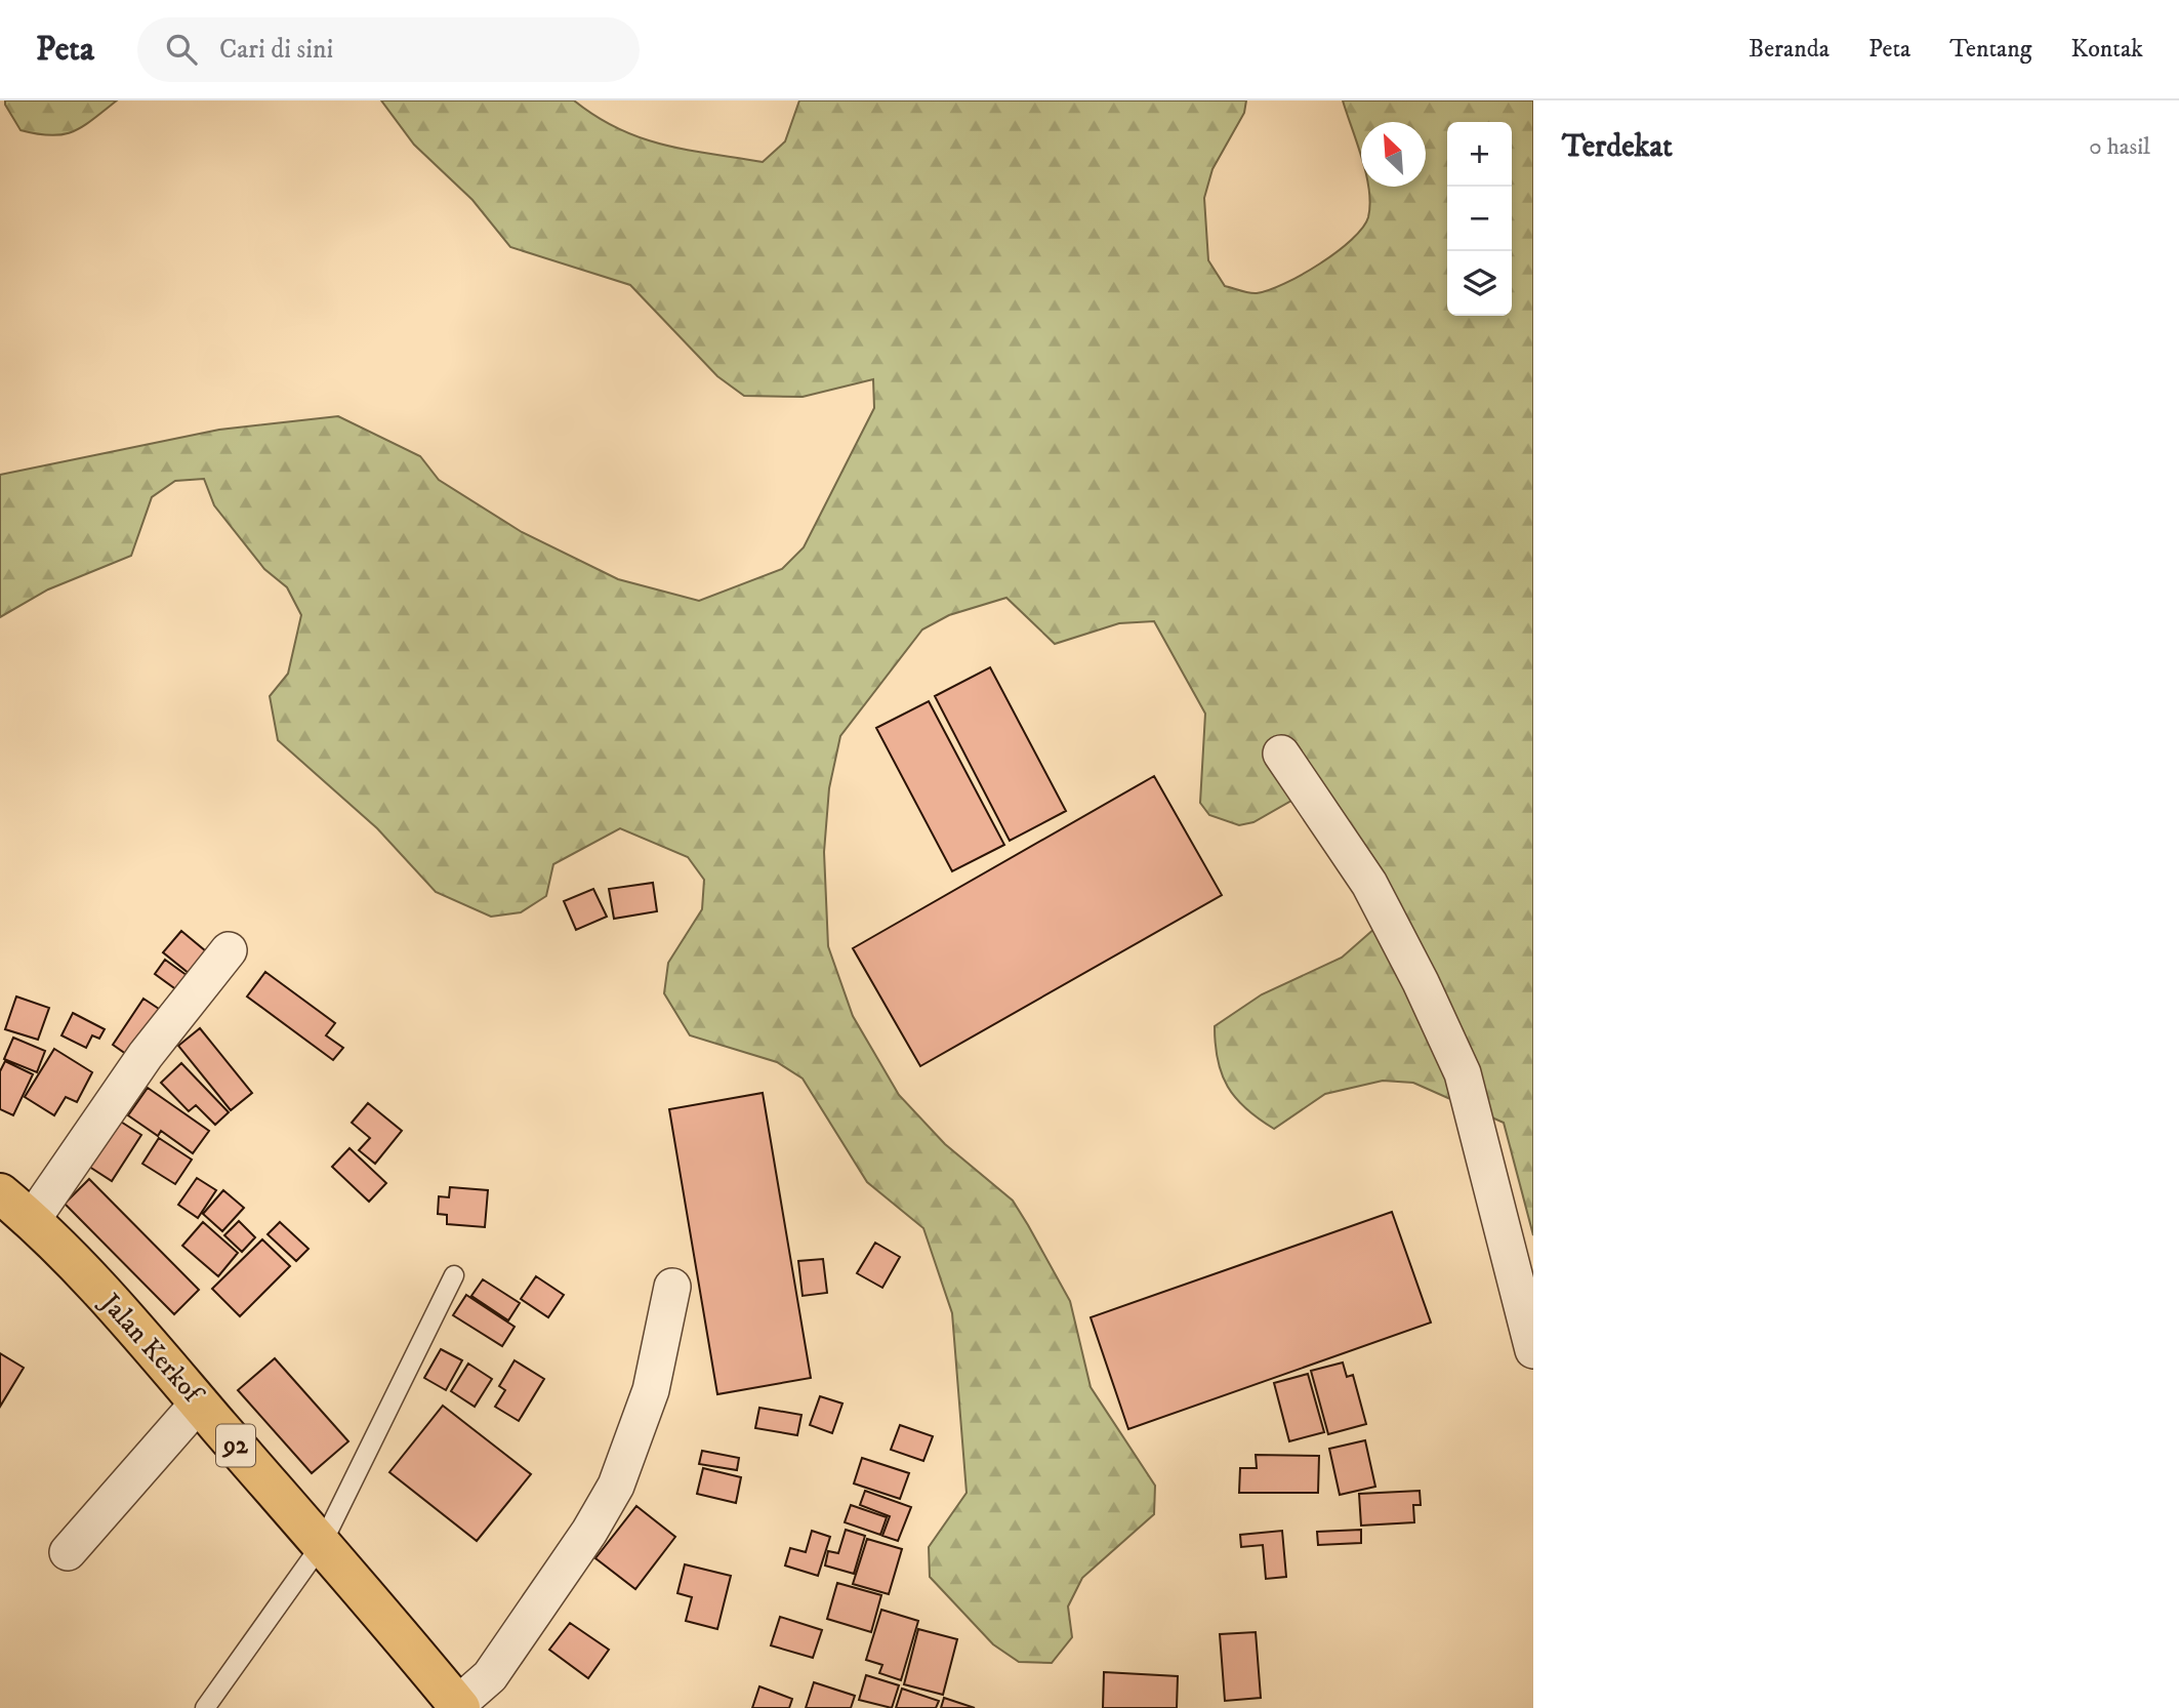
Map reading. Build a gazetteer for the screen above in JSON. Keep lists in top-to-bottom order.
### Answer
{
  "streets": {
    "main road": ["Jalan Kerkof", "92"]
  },
  "north": "top left",
  "page": {
    "header": "Peta",
    "search": "Cari di sini",
    "nav": [
      "Beranda",
      "Peta",
      "Tentang",
      "Kontak"
    ],
    "heading": ["Terdekat", "0 hasil"],
    "map_buttons": ["+", "−"]
  }
}
